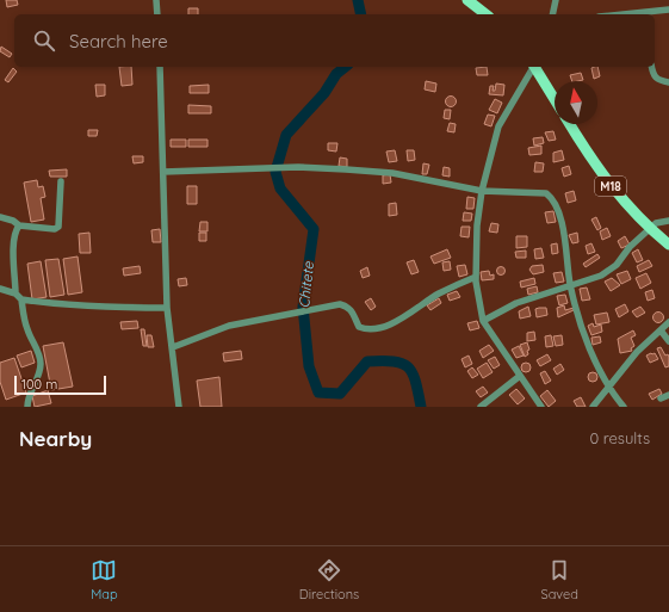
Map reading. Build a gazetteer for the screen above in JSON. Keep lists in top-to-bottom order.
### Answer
{
  "streets": {
    "main road": ["M18"]
  },
  "water": ["Chitete"],
  "scale_bar": "100 m",
  "north": "top",
  "page": {
    "search": "Search here",
    "scale": "100 m",
    "heading": ["Nearby", "0 results"],
    "nav": ["Map", "Directions", "Saved"]
  }
}
